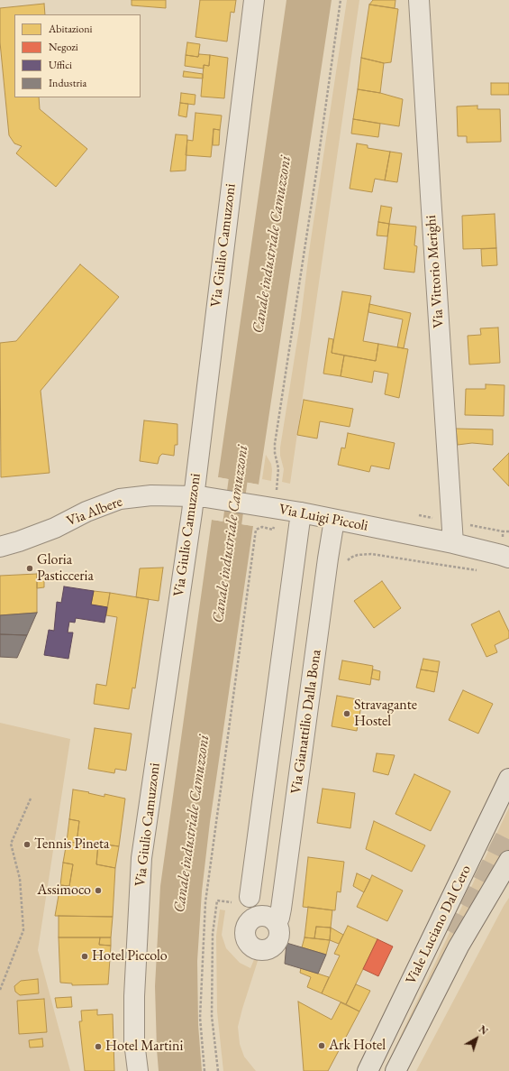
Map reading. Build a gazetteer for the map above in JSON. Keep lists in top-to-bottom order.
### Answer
{
  "streets": {
    "main road": ["Viale Luciano Dal Cero"],
    "street": [
      "Via Giulio Camuzzoni",
      "Via Vittorio Merighi",
      "Via Albere",
      "Via Luigi Piccoli",
      "Via Gianattilio Dalla Bona"
    ]
  },
  "crossings": [
    ["Via Giulio Camuzzoni", "Via Albere"],
    ["Via Giulio Camuzzoni", "Via Luigi Piccoli"],
    ["Via Vittorio Merighi", "Via Luigi Piccoli"],
    ["Via Albere", "Via Luigi Piccoli"],
    ["Via Luigi Piccoli", "Via Gianattilio Dalla Bona"]
  ],
  "water": ["Canale industriale Camuzzoni"],
  "places": [
    "Gloria Pasticceria",
    "Stravagante Hostel",
    "Tennis Pineta",
    "Assimoco",
    "Hotel Piccolo",
    "Ark Hotel",
    "Hotel Martini"
  ],
  "legend": [
    "Abitazioni",
    "Negozi",
    "Uffici",
    "Industria"
  ],
  "north": "top right"
}
